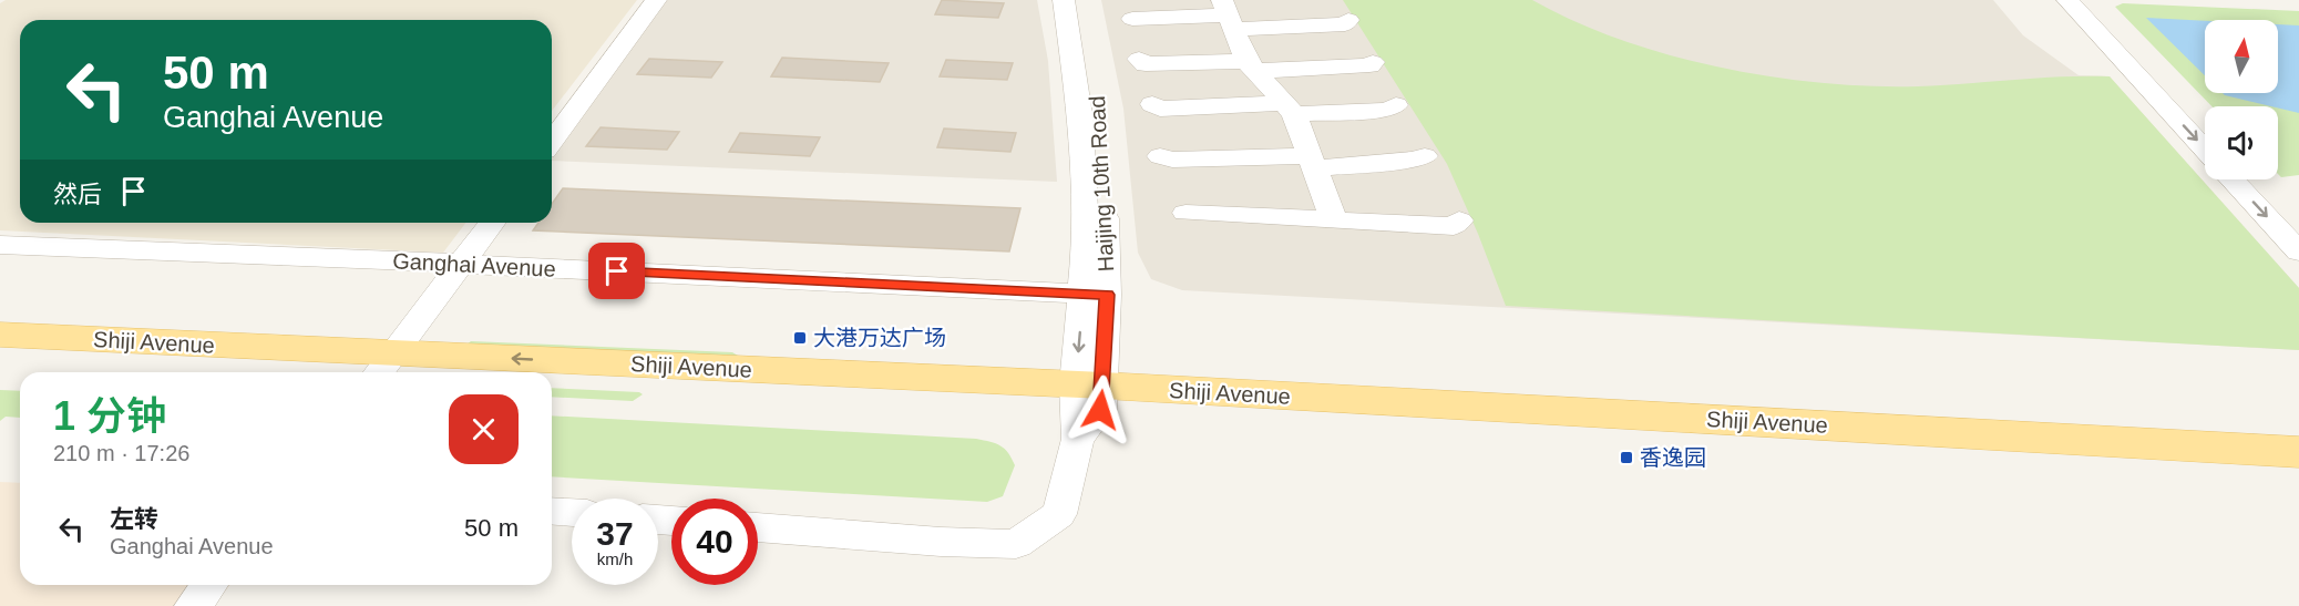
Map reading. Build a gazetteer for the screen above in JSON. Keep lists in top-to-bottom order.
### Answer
{
  "streets": {
    "main road": ["Shiji Avenue"],
    "street": ["Haijing 10th Road", "Ganghai Avenue"]
  },
  "crossings": [
    ["Haijing 10th Road", "Ganghai Avenue"],
    ["Haijing 10th Road", "Shiji Avenue"]
  ],
  "places": {
    "transit": ["大港万达广场", "香逸园"]
  },
  "north": "top",
  "page": {
    "turn": ["50 m", "Ganghai Avenue"],
    "then": "然后",
    "heading": ["1 分钟", "210 m · 17:26"],
    "list": [
      {
        "name": "左转",
        "note": "Ganghai Avenue",
        "value": "50 m"
      }
    ],
    "speed": "37 km/h",
    "limit": "40"
  }
}
